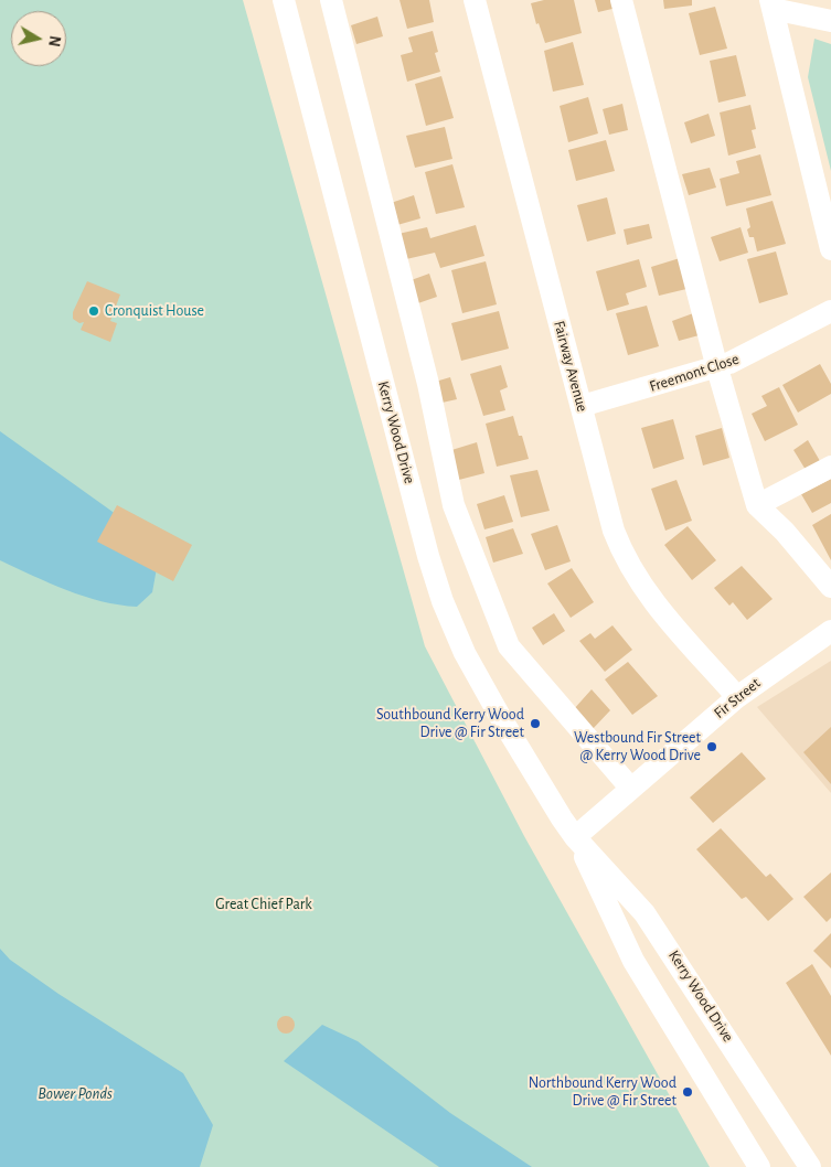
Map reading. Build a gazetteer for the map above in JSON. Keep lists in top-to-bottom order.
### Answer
{
  "streets": {
    "street": [
      "Fairway Avenue",
      "Freemont Close",
      "Kerry Wood Drive",
      "Fir Street"
    ]
  },
  "crossings": [
    ["Fairway Avenue", "Freemont Close"],
    ["Fairway Avenue", "Fir Street"],
    ["Kerry Wood Drive", "Fir Street"]
  ],
  "water": ["Bower Ponds"],
  "parks": ["Great Chief Park"],
  "places": [
    "Cronquist House",
    "Southbound Kerry Wood Drive @ Fir Street",
    "Westbound Fir Street @ Kerry Wood Drive",
    "Northbound Kerry Wood Drive @ Fir Street"
  ],
  "north": "right"
}
